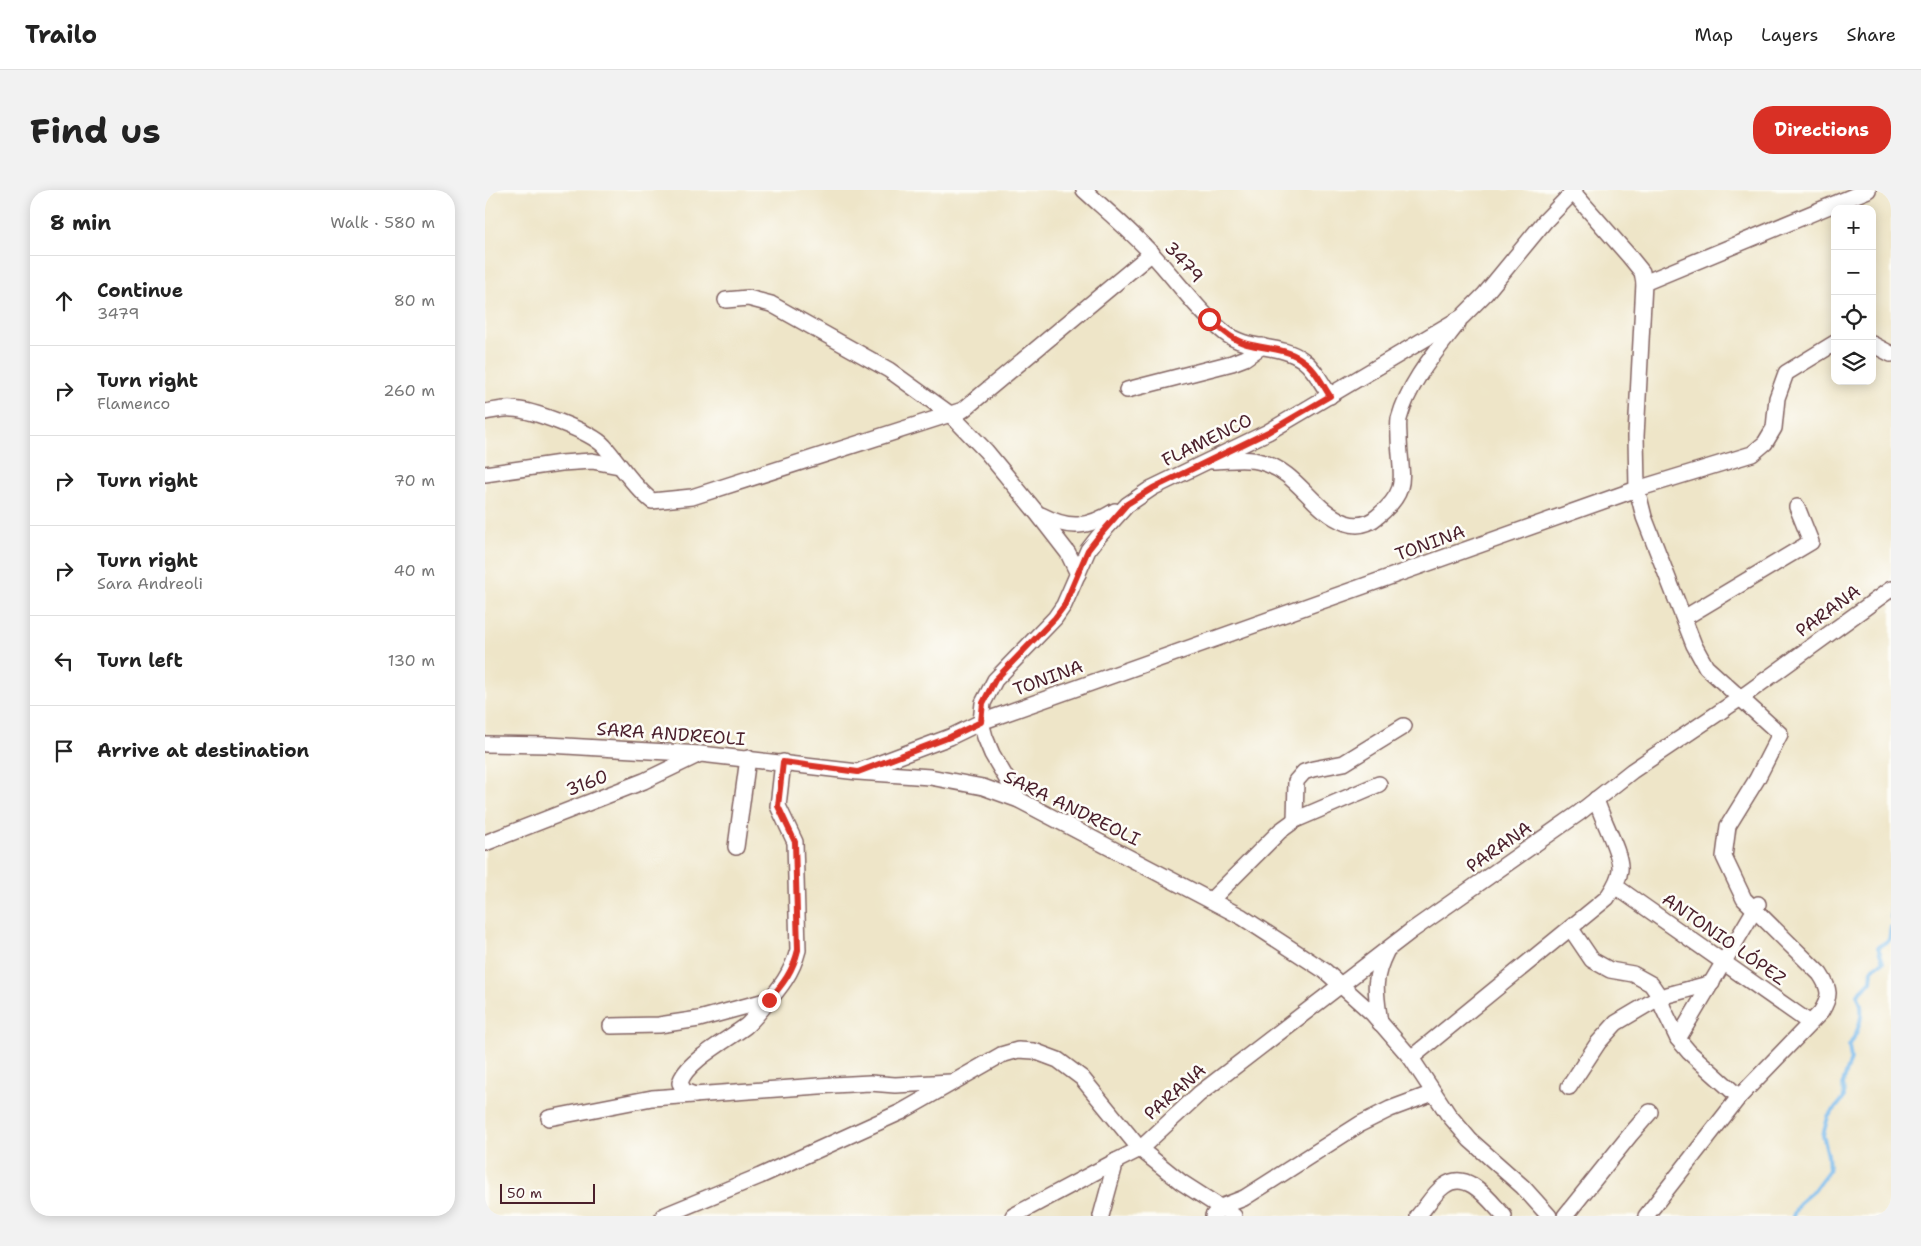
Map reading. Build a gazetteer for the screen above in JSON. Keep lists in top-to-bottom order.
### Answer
{
  "streets": {
    "street": [
      "3479",
      "FLAMENCO",
      "TONINA",
      "PARANA",
      "SARA ANDREOLI",
      "3160",
      "ANTONIO LÓPEZ"
    ]
  },
  "crossings": [
    ["3479", "FLAMENCO"],
    ["FLAMENCO", "TONINA"],
    ["TONINA", "SARA ANDREOLI"],
    ["PARANA", "SARA ANDREOLI"],
    ["SARA ANDREOLI", "3160"]
  ],
  "scale_bar": "50 m",
  "page": {
    "header": "Trailo",
    "nav": ["Map", "Layers", "Share"],
    "buttons": "Directions",
    "title": "Find us",
    "heading": ["8 min", "Walk · 580 m"],
    "map_buttons": ["+", "−"],
    "list": [
      ["Continue", "3479", "80 m"],
      ["Turn right", "Flamenco", "260 m"],
      ["Turn right", "70 m"],
      ["Turn right", "Sara Andreoli", "40 m"],
      ["Turn left", "130 m"],
      "Arrive at destination"
    ],
    "scale": "50 m"
  }
}
